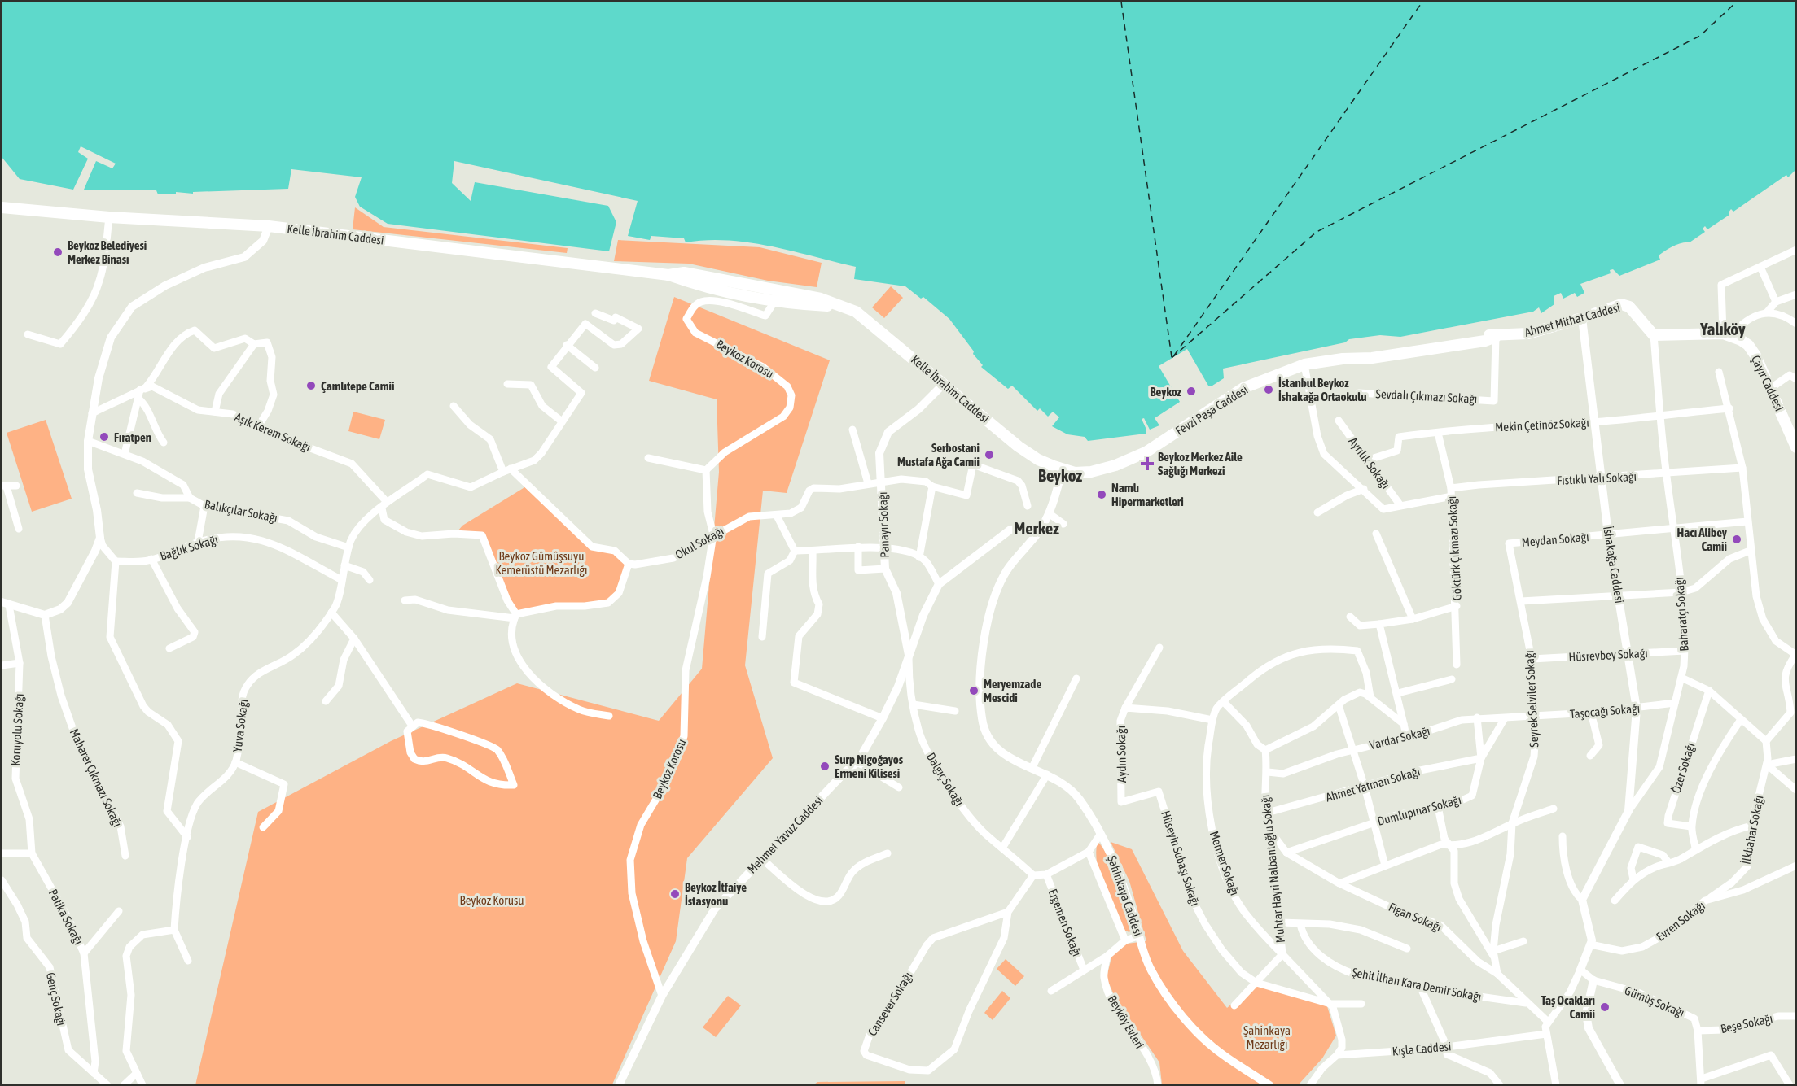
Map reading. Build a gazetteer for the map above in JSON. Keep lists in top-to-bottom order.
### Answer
{
  "streets": {
    "main road": [
      "Kelle İbrahim Caddesi",
      "Ahmet Mithat Caddesi",
      "Çayır Caddesi",
      "Fevzi Paşa Caddesi"
    ],
    "street": [
      "Beykoz Korosu",
      "Sevdalı Çıkmazı Sokağı",
      "Mekin Çetinöz Sokağı",
      "Aşık Kerem Sokağı",
      "Ayrılık Sokağı",
      "Fıstıklı Yalı Sokağı",
      "Balıkçılar Sokağı",
      "Panayır Sokağı",
      "Meydan Sokağı",
      "Okul Sokağı",
      "Bağlık Sokağı",
      "Göktürk Çıkmazı Sokağı",
      "İshakağa Caddesi",
      "Baharatçı Sokağı",
      "Hüsrevbey Sokağı",
      "Seyrek Selviler Sokağı",
      "Taşocağı Sokağı",
      "Yuva Sokağı",
      "Koruyolu Sokağı",
      "Vardar Sokağı",
      "Aydın Sokağı",
      "Özer Sokağı",
      "Maharet Çıkmazı Sokağı",
      "Dalgıç Sokağı",
      "Ahmet Yatman Sokağı",
      "Dumlupınar Sokağı",
      "İlkbahar Sokağı",
      "Mehmet Yavuz Caddesi",
      "Hüseyin Subaşı Sokağı",
      "Mermer Sokağı",
      "Muhtar Hayri Nalbantoğlu Sokağı",
      "Şahinkaya Caddesi",
      "Patika Sokağı",
      "Figan Sokağı",
      "Evren Sokağı",
      "Ergemen Sokağı",
      "Şehit İlhan Kara Demir Sokağı",
      "Genç Sokağı",
      "Gümüş Sokağı",
      "Cansever Sokağı",
      "Beyköy Evleri",
      "Beşe Sokağı",
      "Kışla Caddesi"
    ]
  },
  "crossings": [
    ["Kelle İbrahim Caddesi", "Beykoz Korosu"],
    ["Kelle İbrahim Caddesi", "Fevzi Paşa Caddesi"],
    ["Kelle İbrahim Caddesi", "Panayır Sokağı"],
    ["Kelle İbrahim Caddesi", "Şahinkaya Caddesi"],
    ["Ahmet Mithat Caddesi", "Sevdalı Çıkmazı Sokağı"],
    ["Ahmet Mithat Caddesi", "Fevzi Paşa Caddesi"],
    ["Ahmet Mithat Caddesi", "İshakağa Caddesi"],
    ["Ahmet Mithat Caddesi", "Baharatçı Sokağı"],
    ["Beykoz Korosu", "Okul Sokağı"],
    ["Beykoz Korosu", "Mehmet Yavuz Caddesi"],
    ["Sevdalı Çıkmazı Sokağı", "Fevzi Paşa Caddesi"],
    ["Fevzi Paşa Caddesi", "Şahinkaya Caddesi"],
    ["Mekin Çetinöz Sokağı", "Ayrılık Sokağı"],
    ["Mekin Çetinöz Sokağı", "Göktürk Çıkmazı Sokağı"],
    ["Mekin Çetinöz Sokağı", "İshakağa Caddesi"],
    ["Mekin Çetinöz Sokağı", "Baharatçı Sokağı"],
    ["Aşık Kerem Sokağı", "Yuva Sokağı"],
    ["Ayrılık Sokağı", "Fıstıklı Yalı Sokağı"],
    ["Fıstıklı Yalı Sokağı", "Göktürk Çıkmazı Sokağı"],
    ["Fıstıklı Yalı Sokağı", "İshakağa Caddesi"],
    ["Fıstıklı Yalı Sokağı", "Baharatçı Sokağı"],
    ["Balıkçılar Sokağı", "Yuva Sokağı"],
    ["Panayır Sokağı", "Dalgıç Sokağı"],
    ["Panayır Sokağı", "Mehmet Yavuz Caddesi"],
    ["Meydan Sokağı", "İshakağa Caddesi"],
    ["Meydan Sokağı", "Baharatçı Sokağı"],
    ["Meydan Sokağı", "Seyrek Selviler Sokağı"],
    ["Bağlık Sokağı", "Yuva Sokağı"],
    ["İshakağa Caddesi", "Baharatçı Sokağı"],
    ["İshakağa Caddesi", "Hüsrevbey Sokağı"],
    ["İshakağa Caddesi", "Taşocağı Sokağı"],
    ["Baharatçı Sokağı", "Hüsrevbey Sokağı"],
    ["Baharatçı Sokağı", "Taşocağı Sokağı"],
    ["Hüsrevbey Sokağı", "Seyrek Selviler Sokağı"],
    ["Seyrek Selviler Sokağı", "Taşocağı Sokağı"],
    ["Seyrek Selviler Sokağı", "Vardar Sokağı"],
    ["Seyrek Selviler Sokağı", "Figan Sokağı"],
    ["Taşocağı Sokağı", "Vardar Sokağı"],
    ["Koruyolu Sokağı", "Patika Sokağı"],
    ["Vardar Sokağı", "Dumlupınar Sokağı"],
    ["Vardar Sokağı", "Muhtar Hayri Nalbantoğlu Sokağı"],
    ["Aydın Sokağı", "Hüseyin Subaşı Sokağı"],
    ["Aydın Sokağı", "Mermer Sokağı"],
    ["Dalgıç Sokağı", "Mehmet Yavuz Caddesi"],
    ["Dalgıç Sokağı", "Cansever Sokağı"],
    ["Ahmet Yatman Sokağı", "Dumlupınar Sokağı"],
    ["Ahmet Yatman Sokağı", "Muhtar Hayri Nalbantoğlu Sokağı"],
    ["Dumlupınar Sokağı", "Figan Sokağı"],
    ["İlkbahar Sokağı", "Evren Sokağı"],
    ["Mehmet Yavuz Caddesi", "Şahinkaya Caddesi"],
    ["Hüseyin Subaşı Sokağı", "Muhtar Hayri Nalbantoğlu Sokağı"],
    ["Mermer Sokağı", "Muhtar Hayri Nalbantoğlu Sokağı"],
    ["Muhtar Hayri Nalbantoğlu Sokağı", "Figan Sokağı"],
    ["Muhtar Hayri Nalbantoğlu Sokağı", "Kışla Caddesi"],
    ["Patika Sokağı", "Genç Sokağı"],
    ["Figan Sokağı", "Şehit İlhan Kara Demir Sokağı"],
    ["Gümüş Sokağı", "Beşe Sokağı"]
  ],
  "districts": ["Yalıköy", "Beykoz", "Merkez"],
  "parks": ["Beykoz Gümüşsuyu Kemerüstü Mezarlığı", "Beykoz Korusu", "Şahinkaya Mezarlığı"],
  "places": {
    "other": [
      "Beykoz Belediyesi Merkez Binası",
      "Çamlıtepe Camii",
      "İstanbul Beykoz İshakağa Ortaokulu",
      "Beykoz",
      "Fıratpen",
      "Serbostani Mustafa Ağa Camii",
      "Namlı Hipermarketleri",
      "Hacı Alibey Camii",
      "Meryemzade Mescidi",
      "Surp Nigoğayos Ermeni Kilisesi",
      "Beykoz İtfaiye İstasyonu",
      "Taş Ocakları Camii"
    ],
    "health": ["Beykoz Merkez Aile Sağlığı Merkezi"]
  }
}
